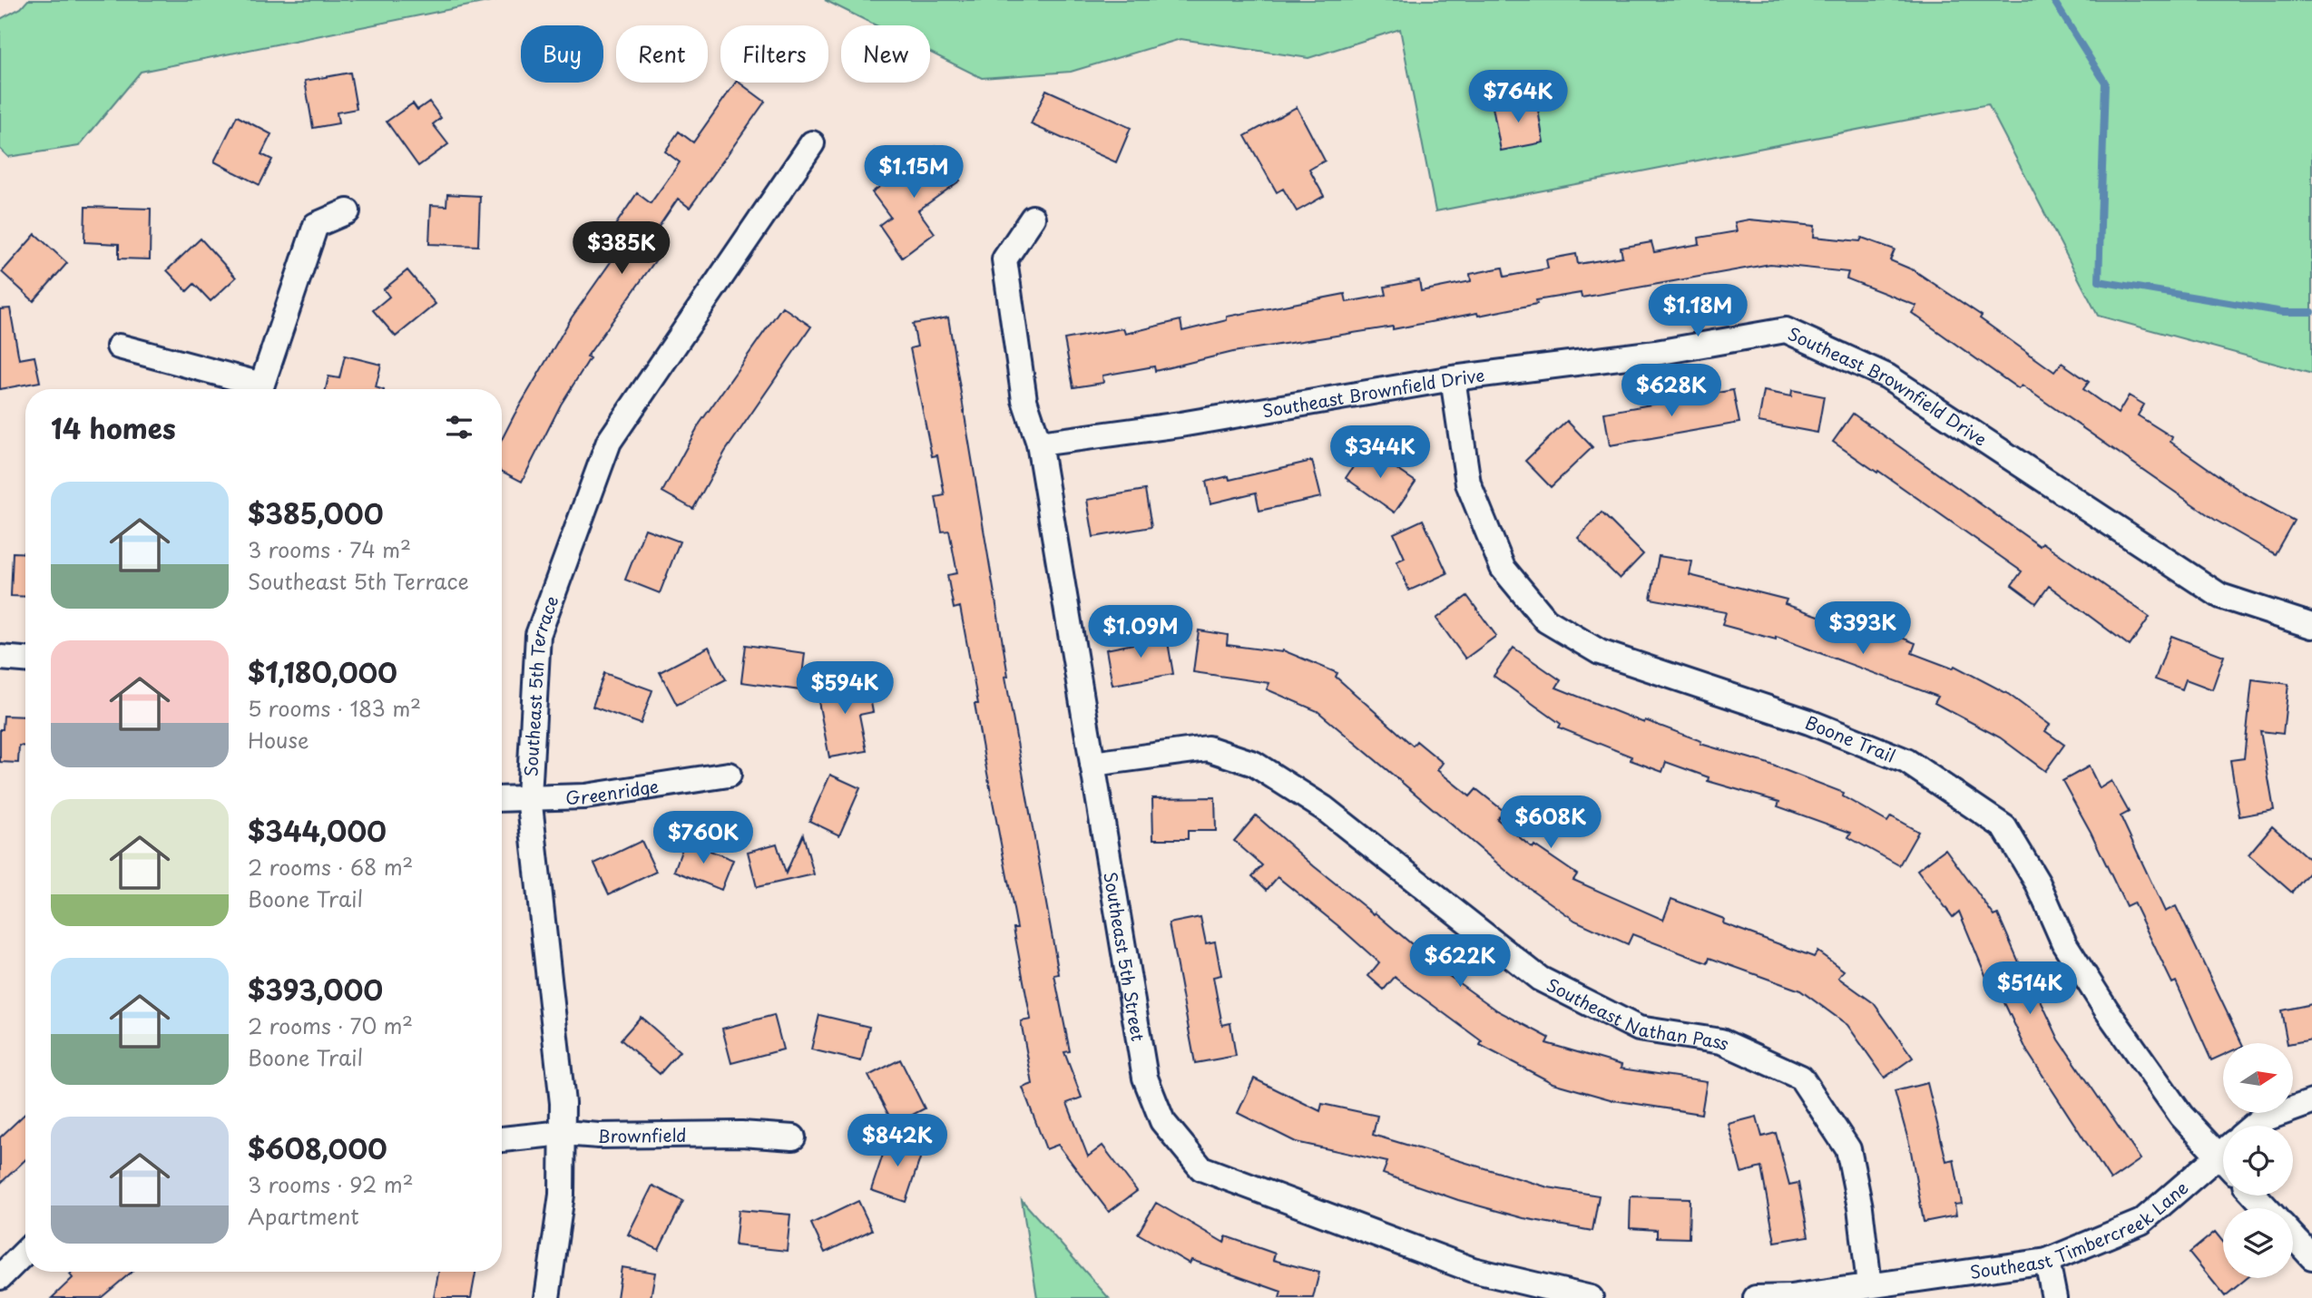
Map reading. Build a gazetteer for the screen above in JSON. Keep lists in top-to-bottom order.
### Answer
{
  "streets": {
    "street": [
      "Southeast Brownfield Drive",
      "Southeast 5th Terrace",
      "Boone Trail",
      "Greenridge",
      "Southeast 5th Street",
      "Southeast Nathan Pass",
      "Brownfield",
      "Southeast Timbercreek Lane"
    ]
  },
  "crossings": [
    ["Southeast Brownfield Drive", "Boone Trail"],
    ["Southeast Brownfield Drive", "Southeast 5th Street"],
    ["Southeast 5th Terrace", "Greenridge"],
    ["Southeast 5th Terrace", "Brownfield"],
    ["Southeast 5th Street", "Southeast Nathan Pass"],
    ["Southeast Nathan Pass", "Southeast Timbercreek Lane"]
  ],
  "north": "right",
  "page": {
    "chip": [
      "Buy",
      "Rent",
      "Filters",
      "New"
    ],
    "price": [
      "$764K",
      "$1.15M",
      "$385K",
      "$1.18M",
      "$628K",
      "$344K",
      "$393K",
      "$1.09M",
      "$594K",
      "$608K",
      "$760K",
      "$622K",
      "$514K",
      "$842K"
    ],
    "heading": "14 homes",
    "list": [
      {
        "name": "$385,000",
        "note": "3 rooms · 74 m² · Southeast 5th Terrace"
      },
      {
        "name": "$1,180,000",
        "note": "5 rooms · 183 m² · House"
      },
      {
        "name": "$344,000",
        "note": "2 rooms · 68 m² · Boone Trail"
      },
      {
        "name": "$393,000",
        "note": "2 rooms · 70 m² · Boone Trail"
      },
      {
        "name": "$608,000",
        "note": "3 rooms · 92 m² · Apartment"
      }
    ]
  }
}
